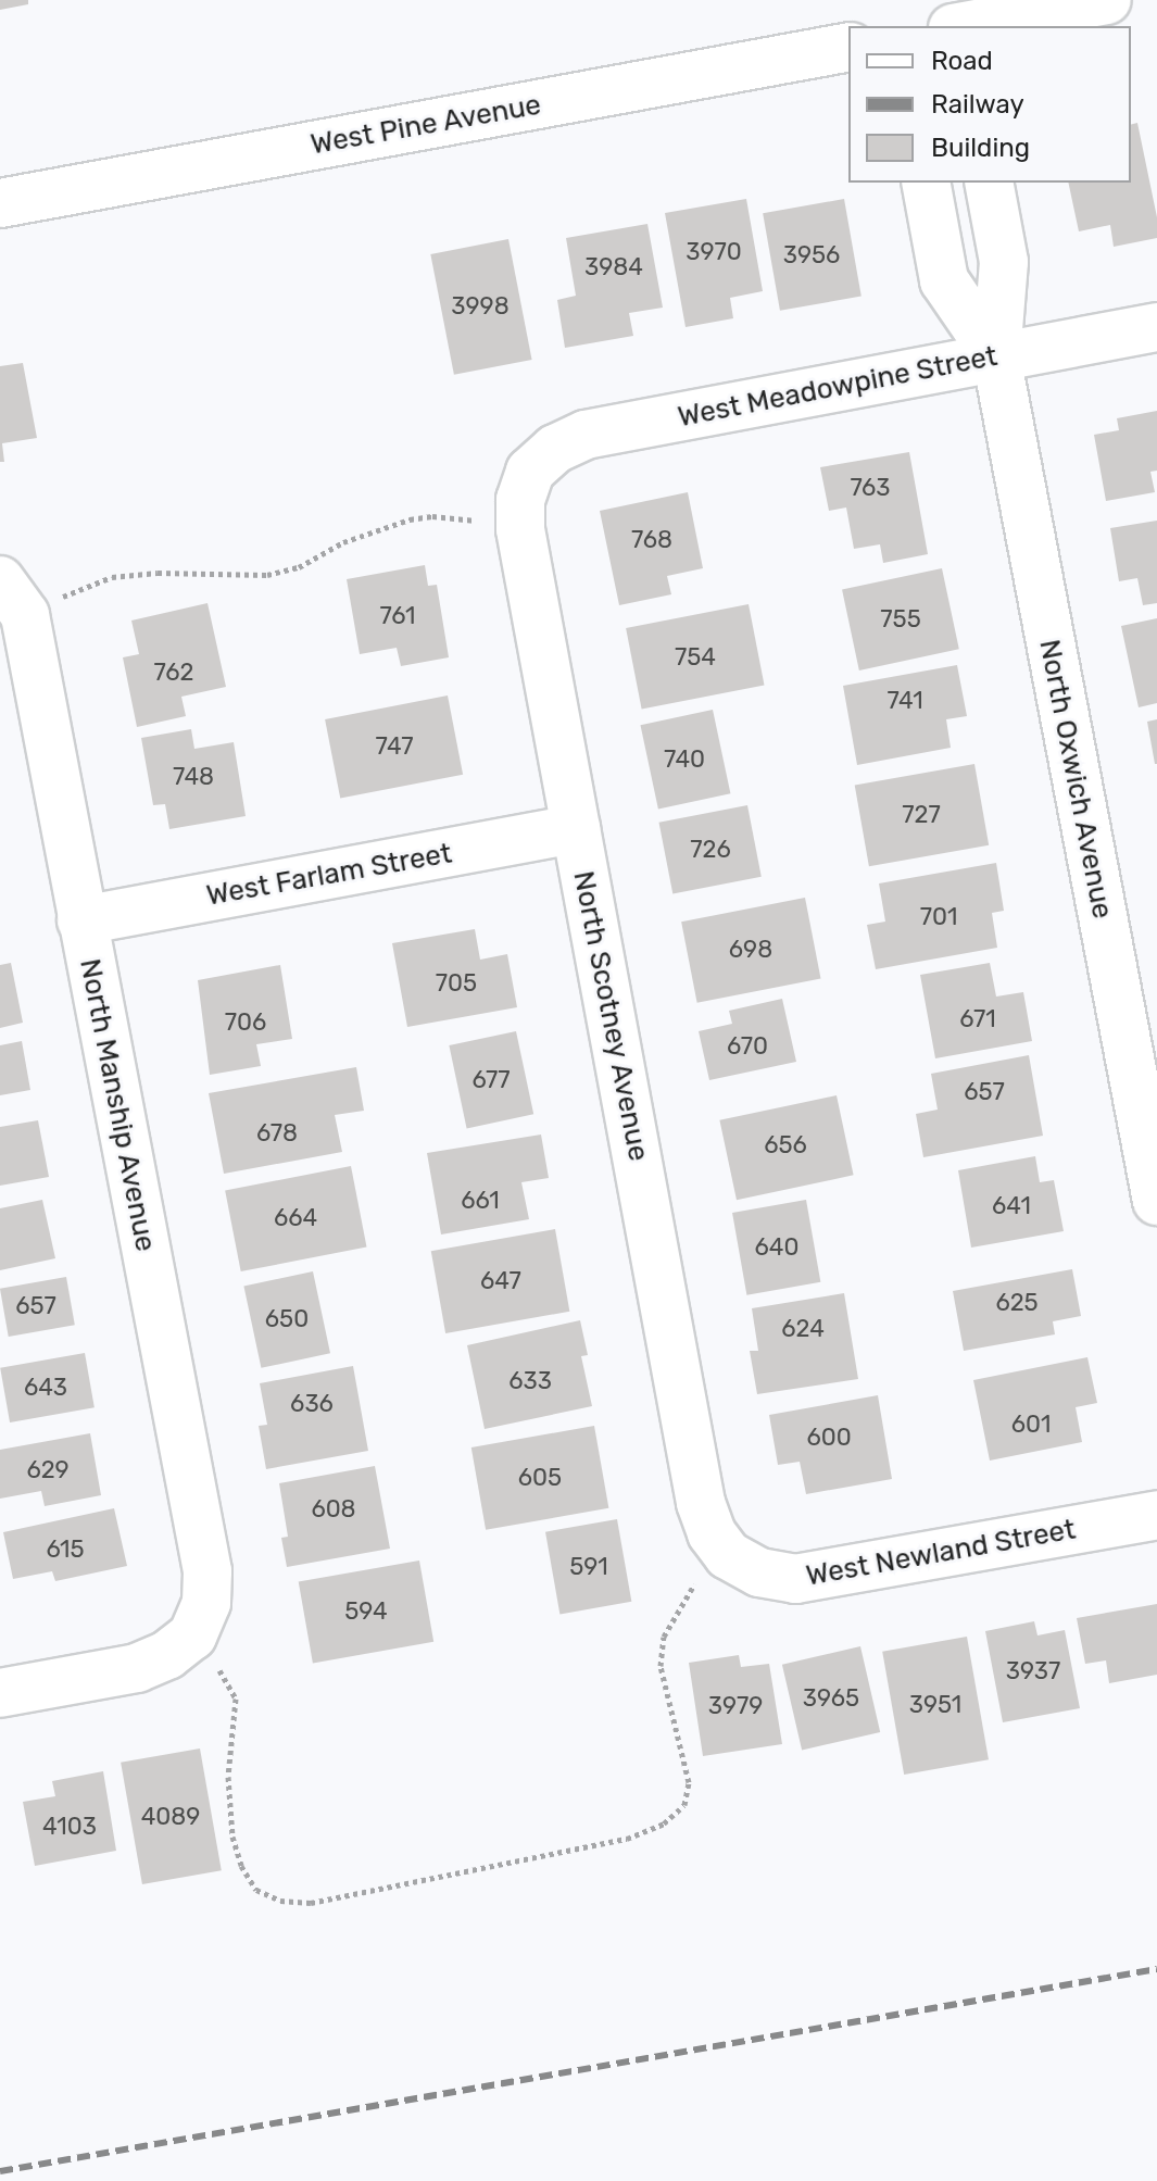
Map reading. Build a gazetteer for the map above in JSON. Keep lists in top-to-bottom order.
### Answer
{
  "streets": {
    "street": [
      "West Pine Avenue",
      "West Meadowpine Street",
      "North Oxwich Avenue",
      "West Farlam Street",
      "North Scotney Avenue",
      "North Manship Avenue",
      "West Newland Street"
    ]
  },
  "crossings": [
    ["West Meadowpine Street", "North Oxwich Avenue"],
    ["West Meadowpine Street", "North Scotney Avenue"],
    ["West Farlam Street", "North Scotney Avenue"],
    ["West Farlam Street", "North Manship Avenue"],
    ["North Scotney Avenue", "West Newland Street"]
  ],
  "house_numbers": [
    "3970",
    "3956",
    "3984",
    "3998",
    "763",
    "768",
    "761",
    "755",
    "754",
    "762",
    "741",
    "747",
    "740",
    "748",
    "727",
    "726",
    "701",
    "698",
    "705",
    "671",
    "706",
    "670",
    "677",
    "657",
    "678",
    "656",
    "661",
    "641",
    "664",
    "640",
    "647",
    "625",
    "657",
    "650",
    "624",
    "633",
    "643",
    "636",
    "601",
    "600",
    "629",
    "605",
    "608",
    "615",
    "591",
    "594",
    "3937",
    "3965",
    "3951",
    "3979",
    "4089",
    "4103"
  ],
  "legend": ["Road", "Railway", "Building"]
}
